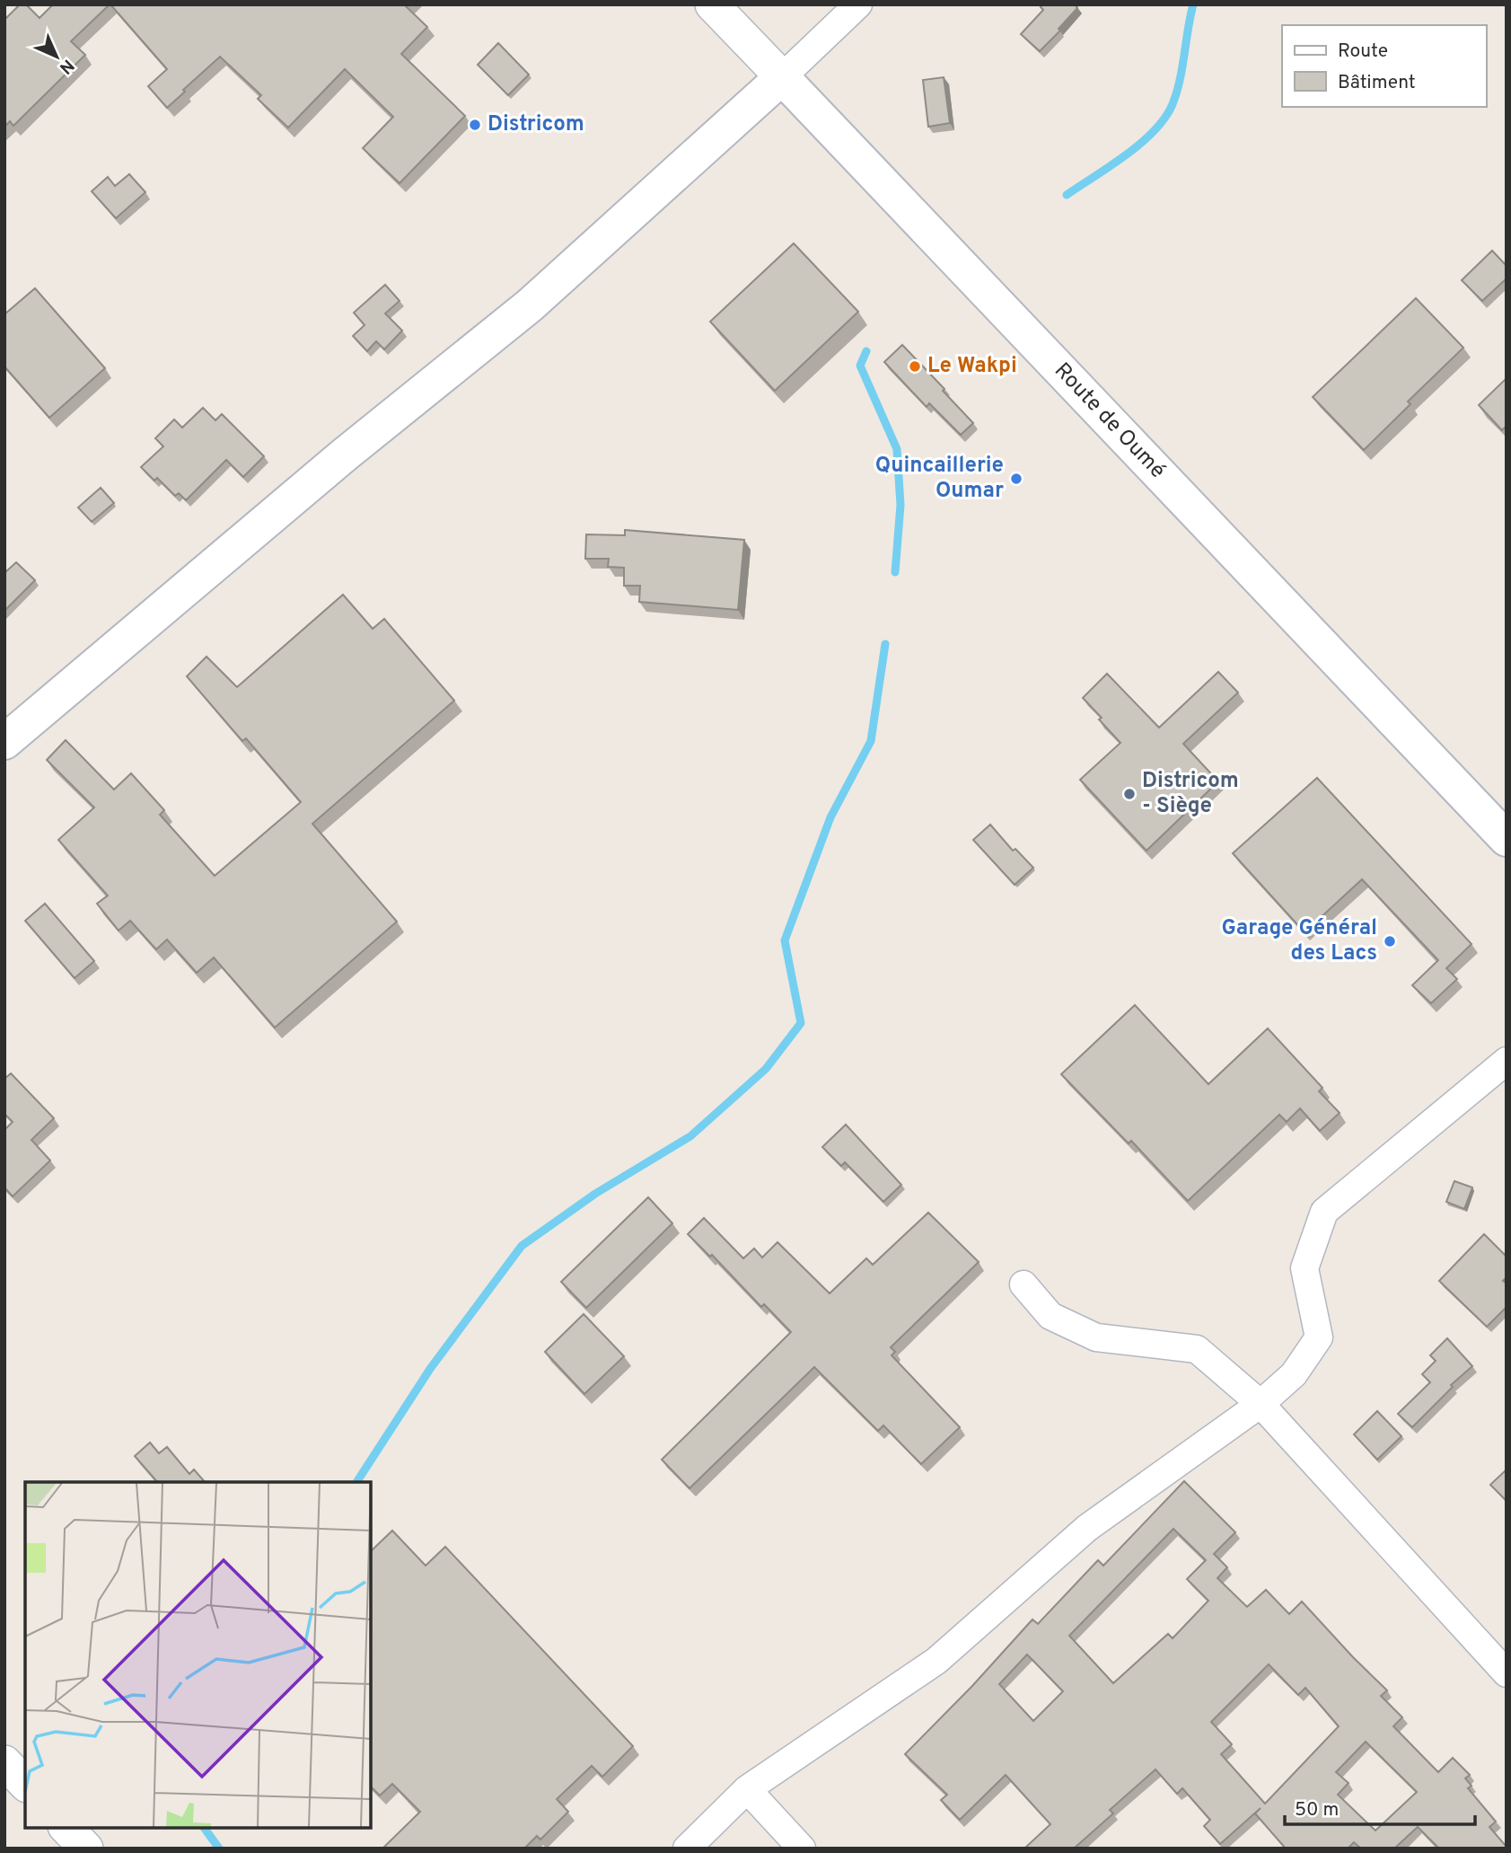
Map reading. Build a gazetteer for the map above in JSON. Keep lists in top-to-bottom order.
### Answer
{
  "streets": {
    "main road": ["Route de Oumé"]
  },
  "places": [
    "Districom",
    "Le Wakpi",
    "Quincaillerie Oumar",
    "Districom - Siège",
    "Garage Général des Lacs"
  ],
  "legend": ["Route", "Bâtiment"],
  "scale_bar": "50 m",
  "north": "bottom right"
}
